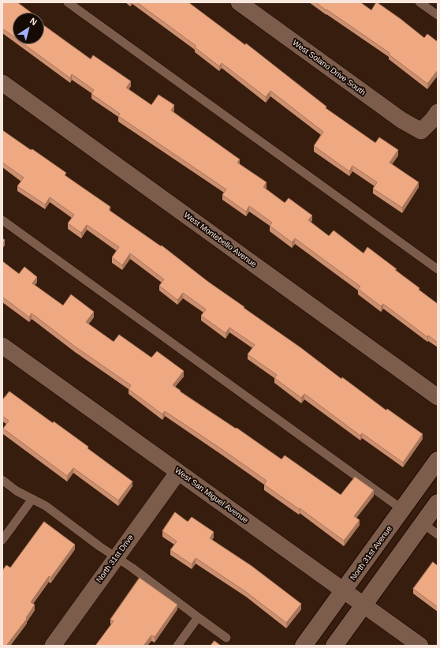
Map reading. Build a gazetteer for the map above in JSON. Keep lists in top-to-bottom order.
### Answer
{
  "streets": {
    "street": [
      "West Solano Drive South",
      "West Montebello Avenue",
      "West San Miguel Avenue",
      "North 31st Avenue",
      "North 31st Drive"
    ]
  },
  "crossings": [
    ["West San Miguel Avenue", "North 31st Avenue"],
    ["West San Miguel Avenue", "North 31st Drive"]
  ],
  "north": "top right"
}
